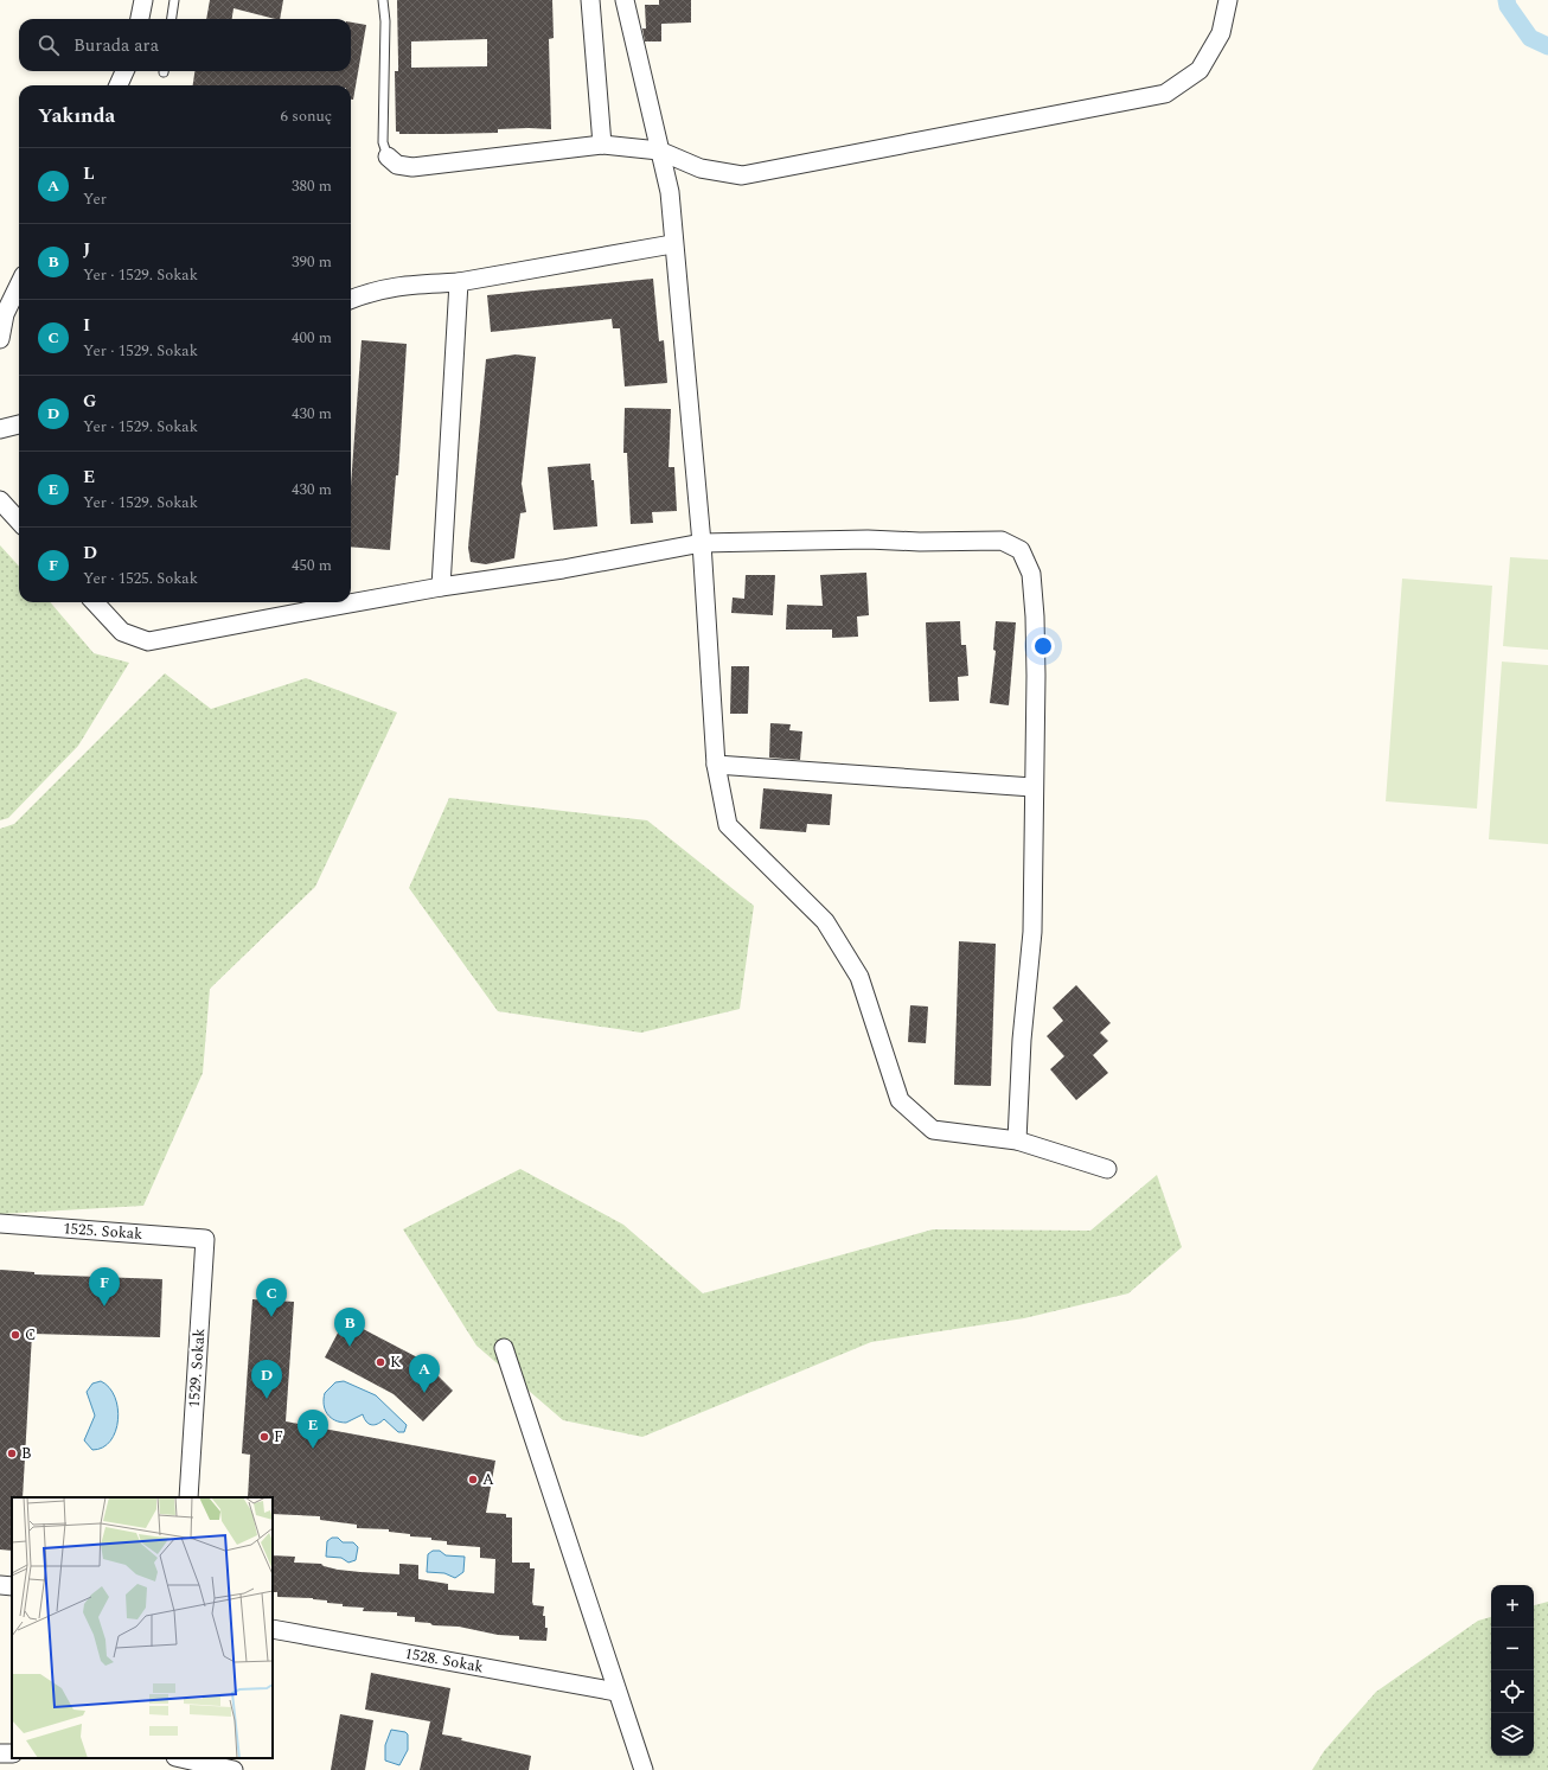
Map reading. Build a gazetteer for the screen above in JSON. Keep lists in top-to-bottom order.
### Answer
{
  "streets": {
    "street": ["1525. Sokak", "1529. Sokak", "1528. Sokak"]
  },
  "crossings": [
    ["1525. Sokak", "1529. Sokak"]
  ],
  "places": [
    "C",
    "K",
    "F",
    "B",
    "A"
  ],
  "page": {
    "search": "Burada ara",
    "heading": ["Yakında", "6 sonuç"],
    "list": [
      {
        "mark": "A",
        "name": "L",
        "note": "Yer",
        "value": "380 m"
      },
      {
        "mark": "B",
        "name": "J",
        "note": "Yer · 1529. Sokak",
        "value": "390 m"
      },
      {
        "mark": "C",
        "name": "I",
        "note": "Yer · 1529. Sokak",
        "value": "400 m"
      },
      {
        "mark": "D",
        "name": "G",
        "note": "Yer · 1529. Sokak",
        "value": "430 m"
      },
      {
        "mark": "E",
        "name": "E",
        "note": "Yer · 1529. Sokak",
        "value": "430 m"
      },
      {
        "mark": "F",
        "name": "D",
        "note": "Yer · 1525. Sokak",
        "value": "450 m"
      }
    ],
    "pins": [
      "F",
      "C",
      "B",
      "A",
      "D",
      "E"
    ],
    "map_buttons": ["+", "−"]
  }
}
